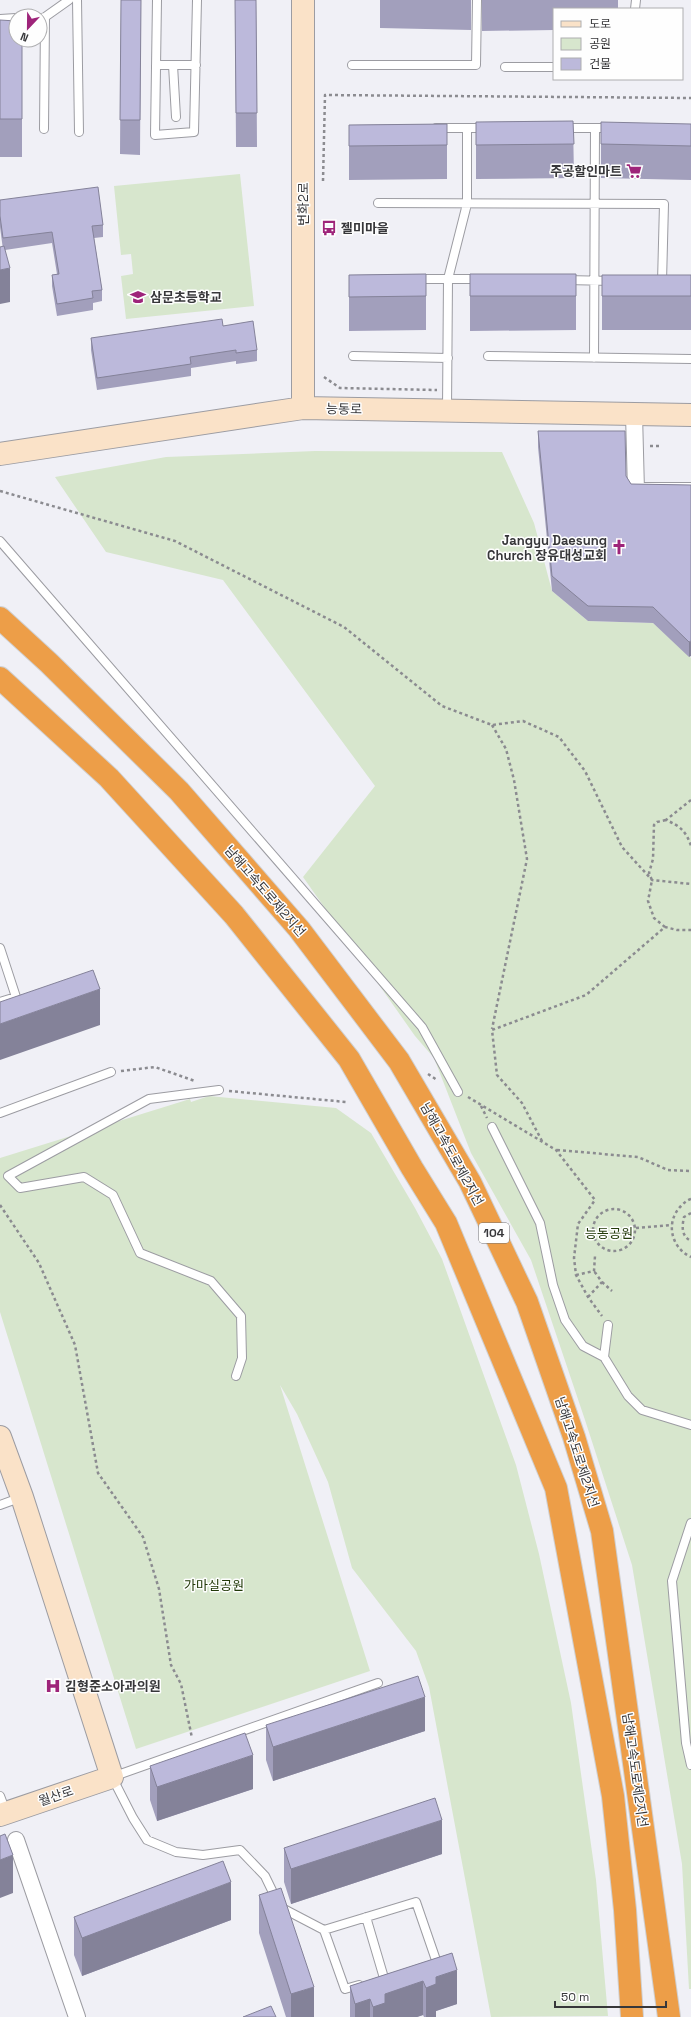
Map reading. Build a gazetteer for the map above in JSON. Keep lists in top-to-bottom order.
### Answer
{
  "streets": {
    "highway": ["남해고속도로제2지선", "104"],
    "street": ["번화2로", "능동로", "월산로"]
  },
  "crossings": [
    ["번화2로", "능동로"]
  ],
  "parks": ["능동공원", "가마실공원"],
  "places": {
    "supermarket": ["주공할인마트"],
    "bus stop": ["젤미마을"],
    "school or university": ["삼문초등학교"],
    "church": ["Jangyu Daesung Church 장유대성교회"],
    "hospital": ["김형준소아과의원"]
  },
  "legend": ["도로", "공원", "건물"],
  "scale_bar": "50 m",
  "north": "bottom"
}
